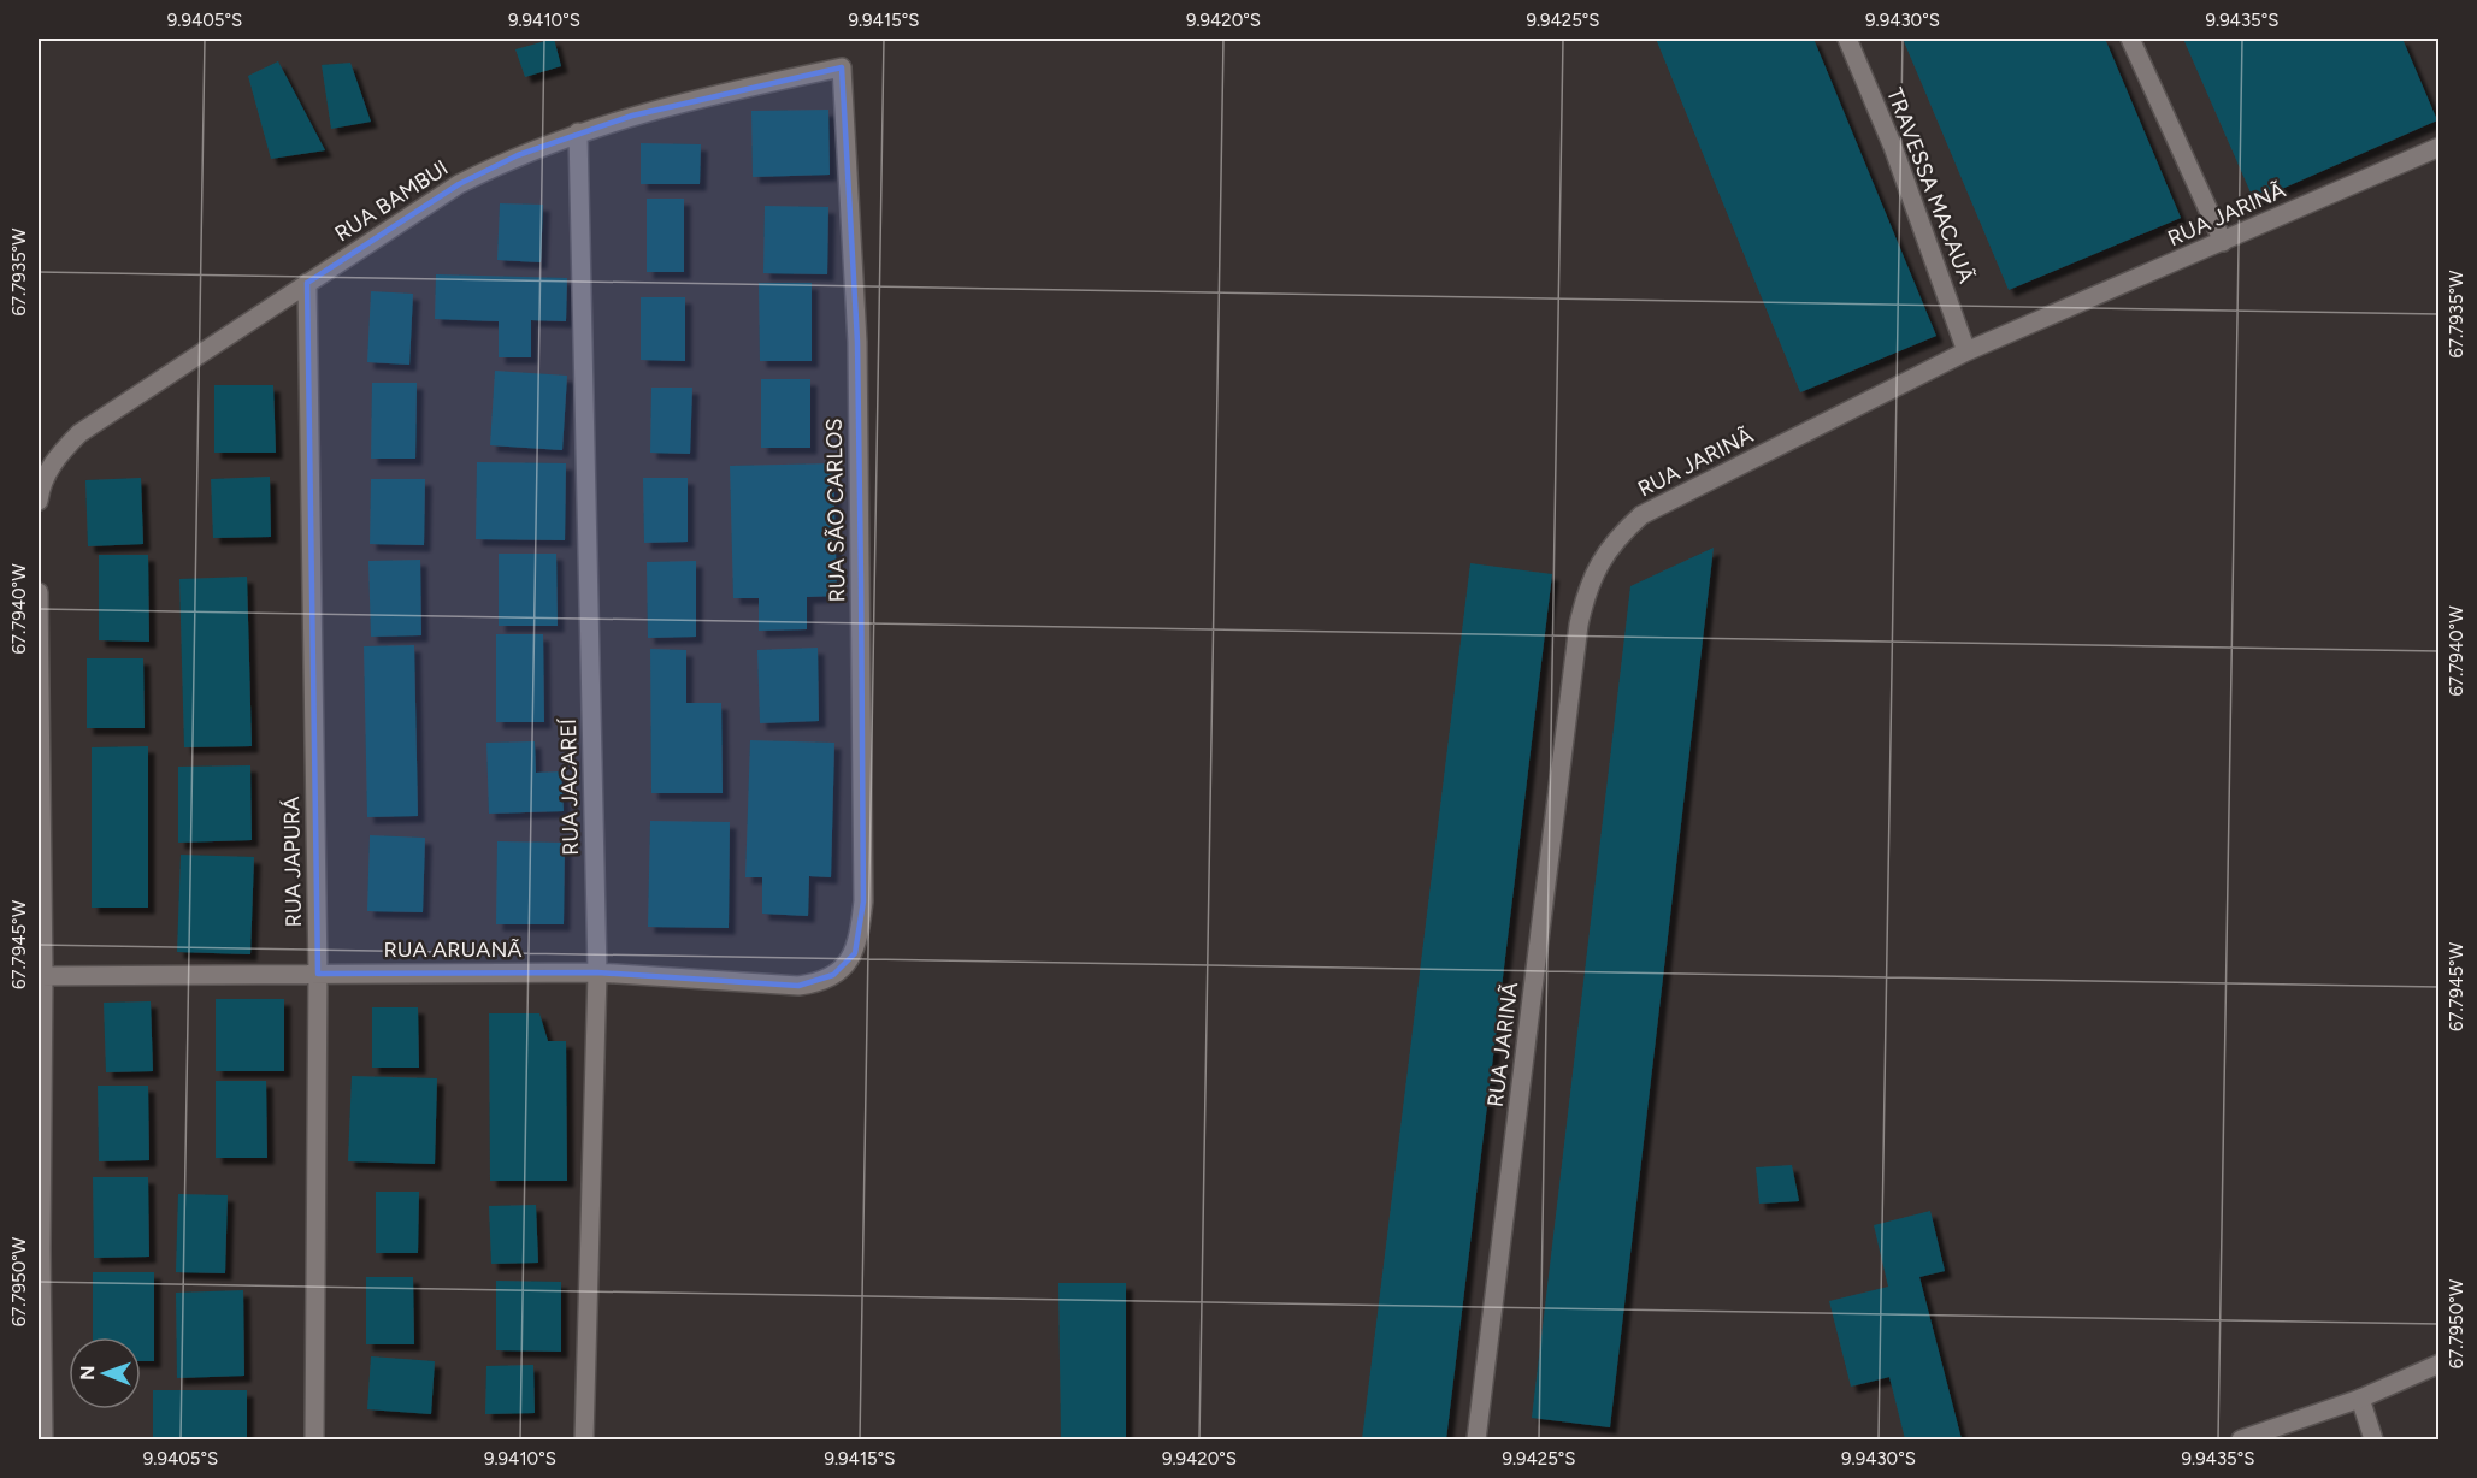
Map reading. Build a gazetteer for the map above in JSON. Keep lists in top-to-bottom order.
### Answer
{
  "streets": {
    "street": [
      "TRAVESSA MACAUÃ",
      "RUA BAMBUI",
      "RUA JARINÃ",
      "RUA SÃO CARLOS",
      "RUA JACAREÍ",
      "RUA JAPURÁ",
      "RUA ARUANÃ"
    ]
  },
  "crossings": [
    ["TRAVESSA MACAUÃ", "RUA JARINÃ"],
    ["RUA BAMBUI", "RUA SÃO CARLOS"],
    ["RUA BAMBUI", "RUA JACAREÍ"],
    ["RUA BAMBUI", "RUA JAPURÁ"],
    ["RUA SÃO CARLOS", "RUA ARUANÃ"],
    ["RUA JACAREÍ", "RUA ARUANÃ"],
    ["RUA JAPURÁ", "RUA ARUANÃ"]
  ],
  "north": "left",
  "coordinates": [
    "9.9405°S",
    "9.9410°S",
    "9.9415°S",
    "9.9420°S",
    "9.9425°S",
    "9.9430°S",
    "9.9435°S",
    "67.7935°W",
    "67.7940°W",
    "67.7945°W",
    "67.7950°W"
  ]
}
